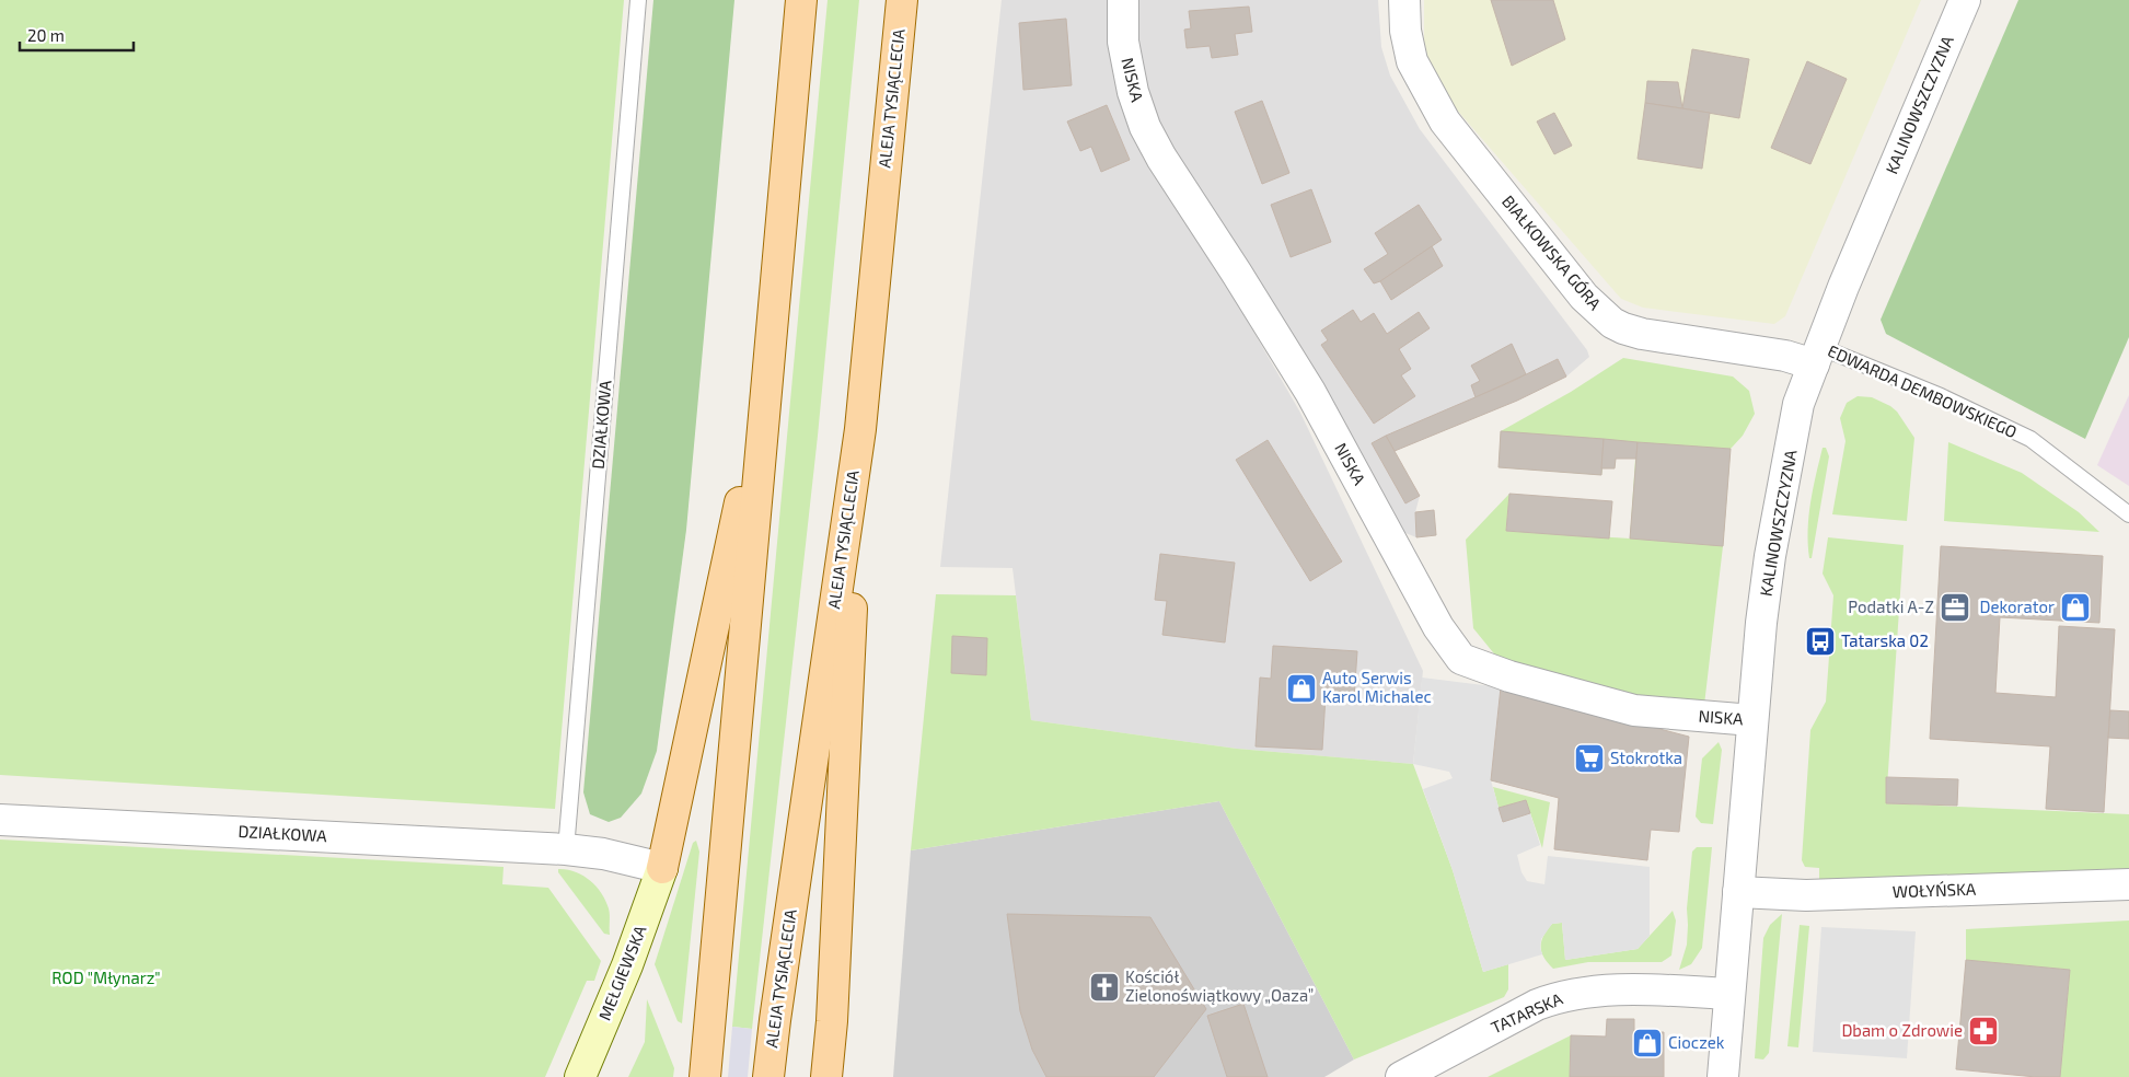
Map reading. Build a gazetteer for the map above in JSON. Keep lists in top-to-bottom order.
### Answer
{
  "streets": {
    "main road": ["ALEJA TYSIĄCLECIA", "MEŁGIEWSKA"],
    "street": [
      "NISKA",
      "KALINOWSZCZYZNA",
      "BIAŁKOWSKA GÓRA",
      "DZIAŁKOWA",
      "WOŁYŃSKA",
      "TATARSKA"
    ],
    "lane": ["EDWARDA DEMBOWSKIEGO"]
  },
  "crossings": [
    ["NISKA", "KALINOWSZCZYZNA"],
    ["KALINOWSZCZYZNA", "BIAŁKOWSKA GÓRA"],
    ["KALINOWSZCZYZNA", "EDWARDA DEMBOWSKIEGO"],
    ["KALINOWSZCZYZNA", "WOŁYŃSKA"],
    ["KALINOWSZCZYZNA", "TATARSKA"],
    ["BIAŁKOWSKA GÓRA", "EDWARDA DEMBOWSKIEGO"],
    ["DZIAŁKOWA", "MEŁGIEWSKA"]
  ],
  "parks": ["ROD \"Młynarz\""],
  "places": {
    "office": ["Podatki A-Z"],
    "shop": ["Dekorator", "Auto Serwis Karol Michalec", "Cioczek"],
    "bus stop": ["Tatarska 02"],
    "supermarket": ["Stokrotka"],
    "church": ["Kościół Zielonoświątkowy „Oaza”"],
    "pharmacy": ["Dbam o Zdrowie"]
  },
  "scale_bar": "20 m"
}
